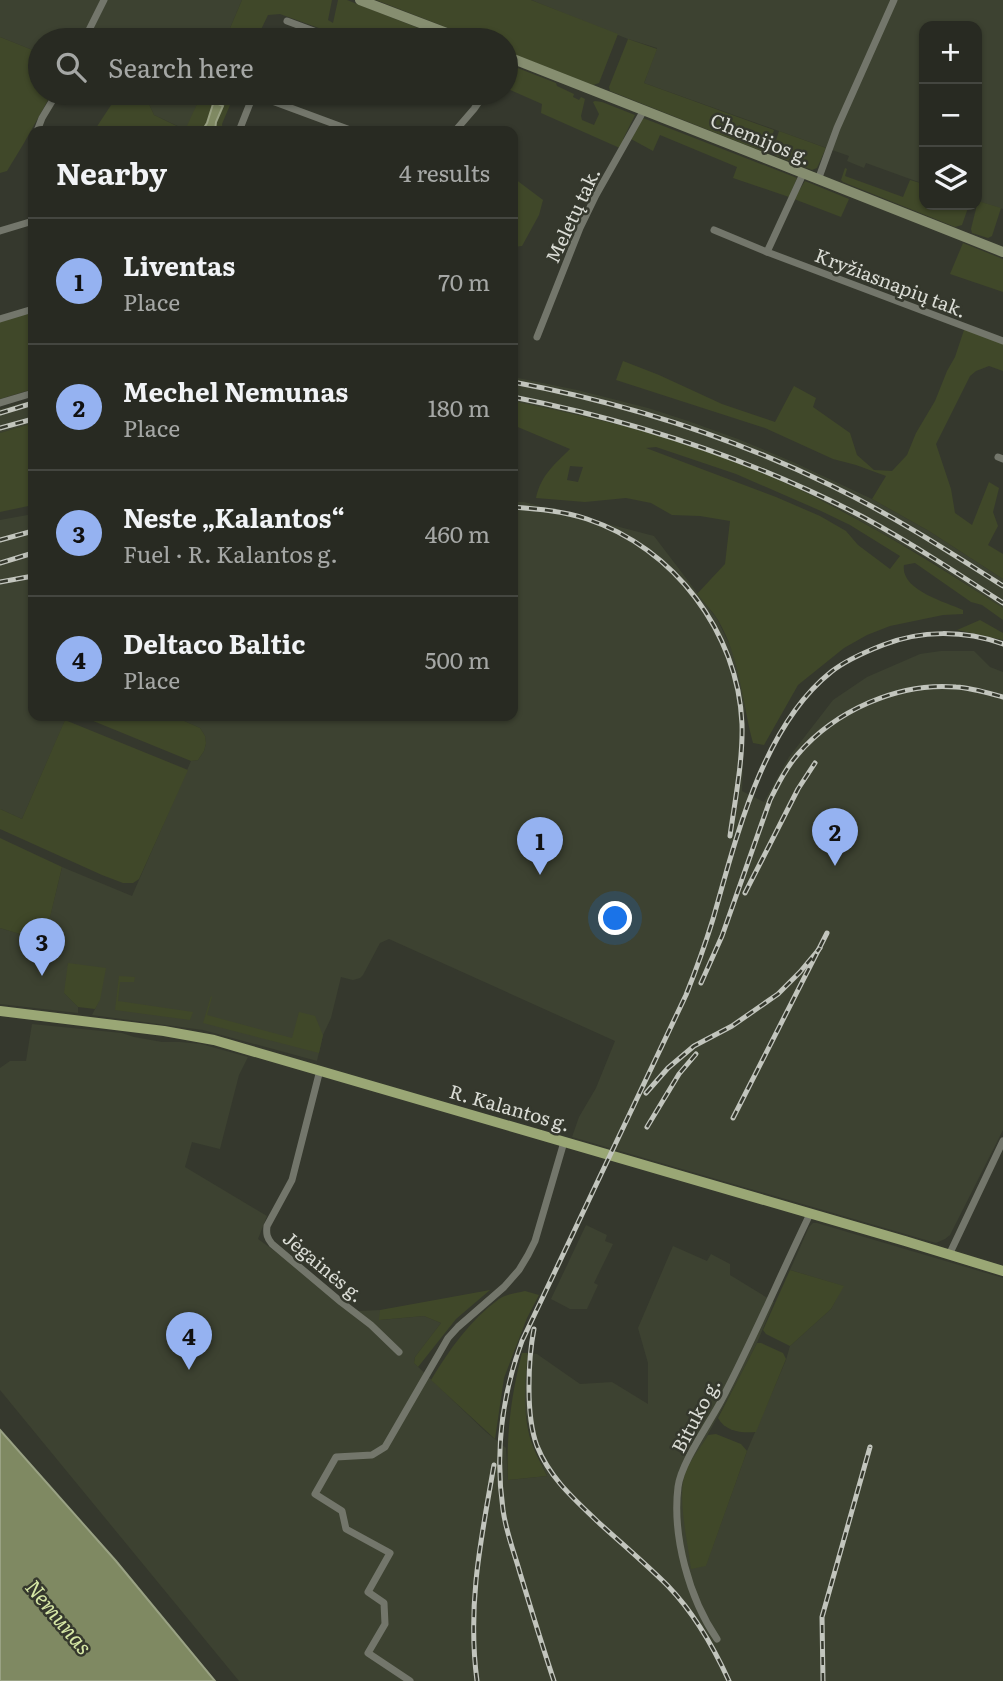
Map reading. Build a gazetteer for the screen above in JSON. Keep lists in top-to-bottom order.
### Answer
{
  "streets": {
    "main road": ["Chemijos g.", "R. Kalantos g."],
    "street": [
      "Meletų tak.",
      "Kryžiasnapių tak.",
      "Jėgainės g.",
      "Bituko g."
    ]
  },
  "crossings": [
    ["Chemijos g.", "Meletų tak."],
    ["R. Kalantos g.", "Jėgainės g."],
    ["R. Kalantos g.", "Bituko g."]
  ],
  "water": ["Nemunas"],
  "page": {
    "map_buttons": ["+", "−"],
    "search": "Search here",
    "heading": ["Nearby", "4 results"],
    "list": [
      {
        "mark": "1",
        "name": "Liventas",
        "note": "Place",
        "value": "70 m"
      },
      {
        "mark": "2",
        "name": "Mechel Nemunas",
        "note": "Place",
        "value": "180 m"
      },
      {
        "mark": "3",
        "name": "Neste „Kalantos“",
        "note": "Fuel · R. Kalantos g.",
        "value": "460 m"
      },
      {
        "mark": "4",
        "name": "Deltaco Baltic",
        "note": "Place",
        "value": "500 m"
      }
    ],
    "pins": [
      "2",
      "1",
      "3",
      "4"
    ]
  }
}
